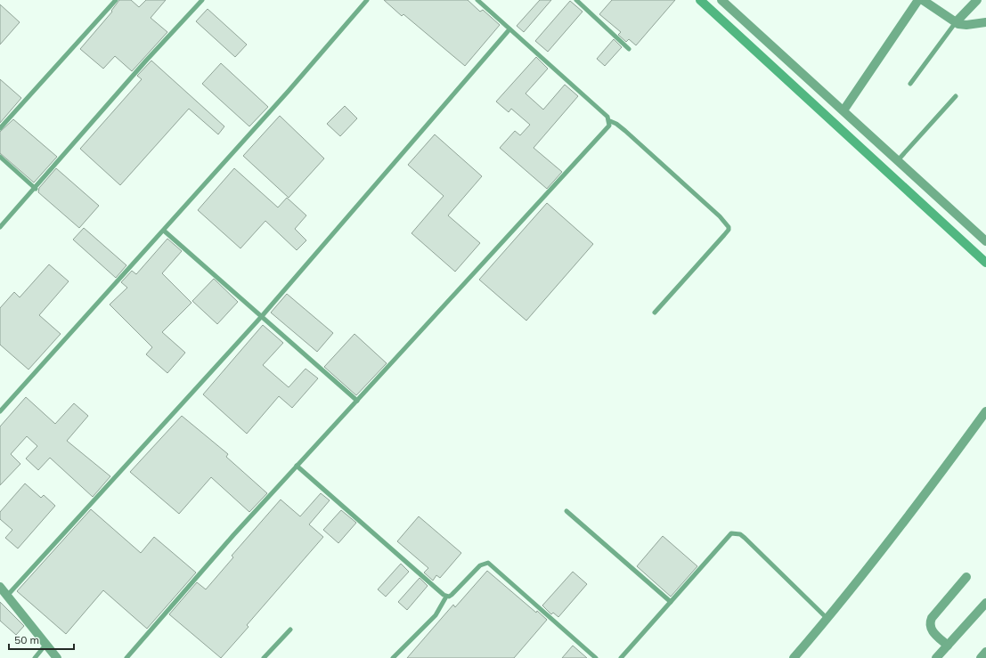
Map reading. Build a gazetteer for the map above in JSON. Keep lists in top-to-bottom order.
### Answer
{
  "scale_bar": "50 m"
}
